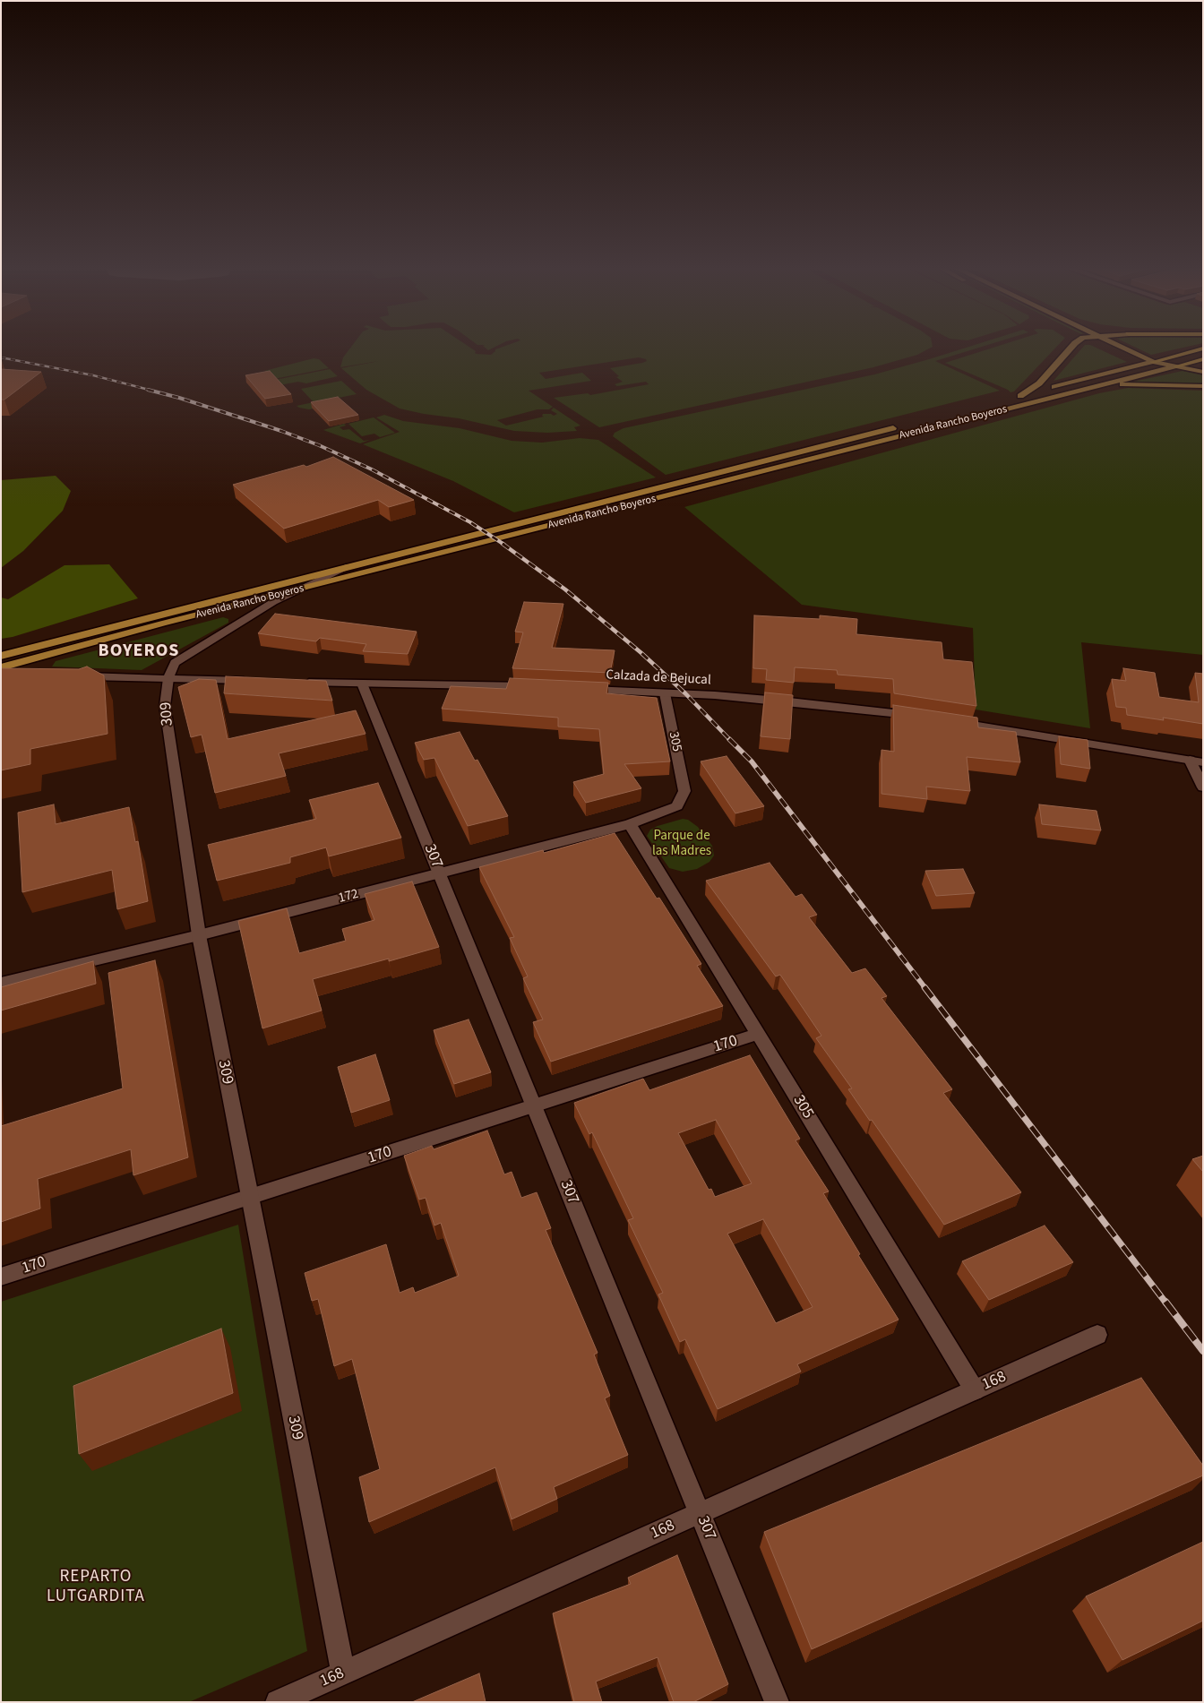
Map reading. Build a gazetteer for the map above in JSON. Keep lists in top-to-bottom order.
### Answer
{
  "streets": {
    "highway": ["Avenida Rancho Boyeros"],
    "street": [
      "Calzada de Bejucal",
      "309",
      "305",
      "307",
      "172",
      "170",
      "168"
    ]
  },
  "crossings": [
    ["Avenida Rancho Boyeros", "309"],
    ["Calzada de Bejucal", "305"],
    ["309", "172"],
    ["309", "170"],
    ["309", "168"],
    ["305", "172"],
    ["305", "170"],
    ["305", "168"],
    ["307", "172"],
    ["307", "170"],
    ["307", "168"]
  ],
  "districts": ["BOYEROS", "REPARTO LUTGARDITA"],
  "parks": ["Parque de las Madres"]
}
